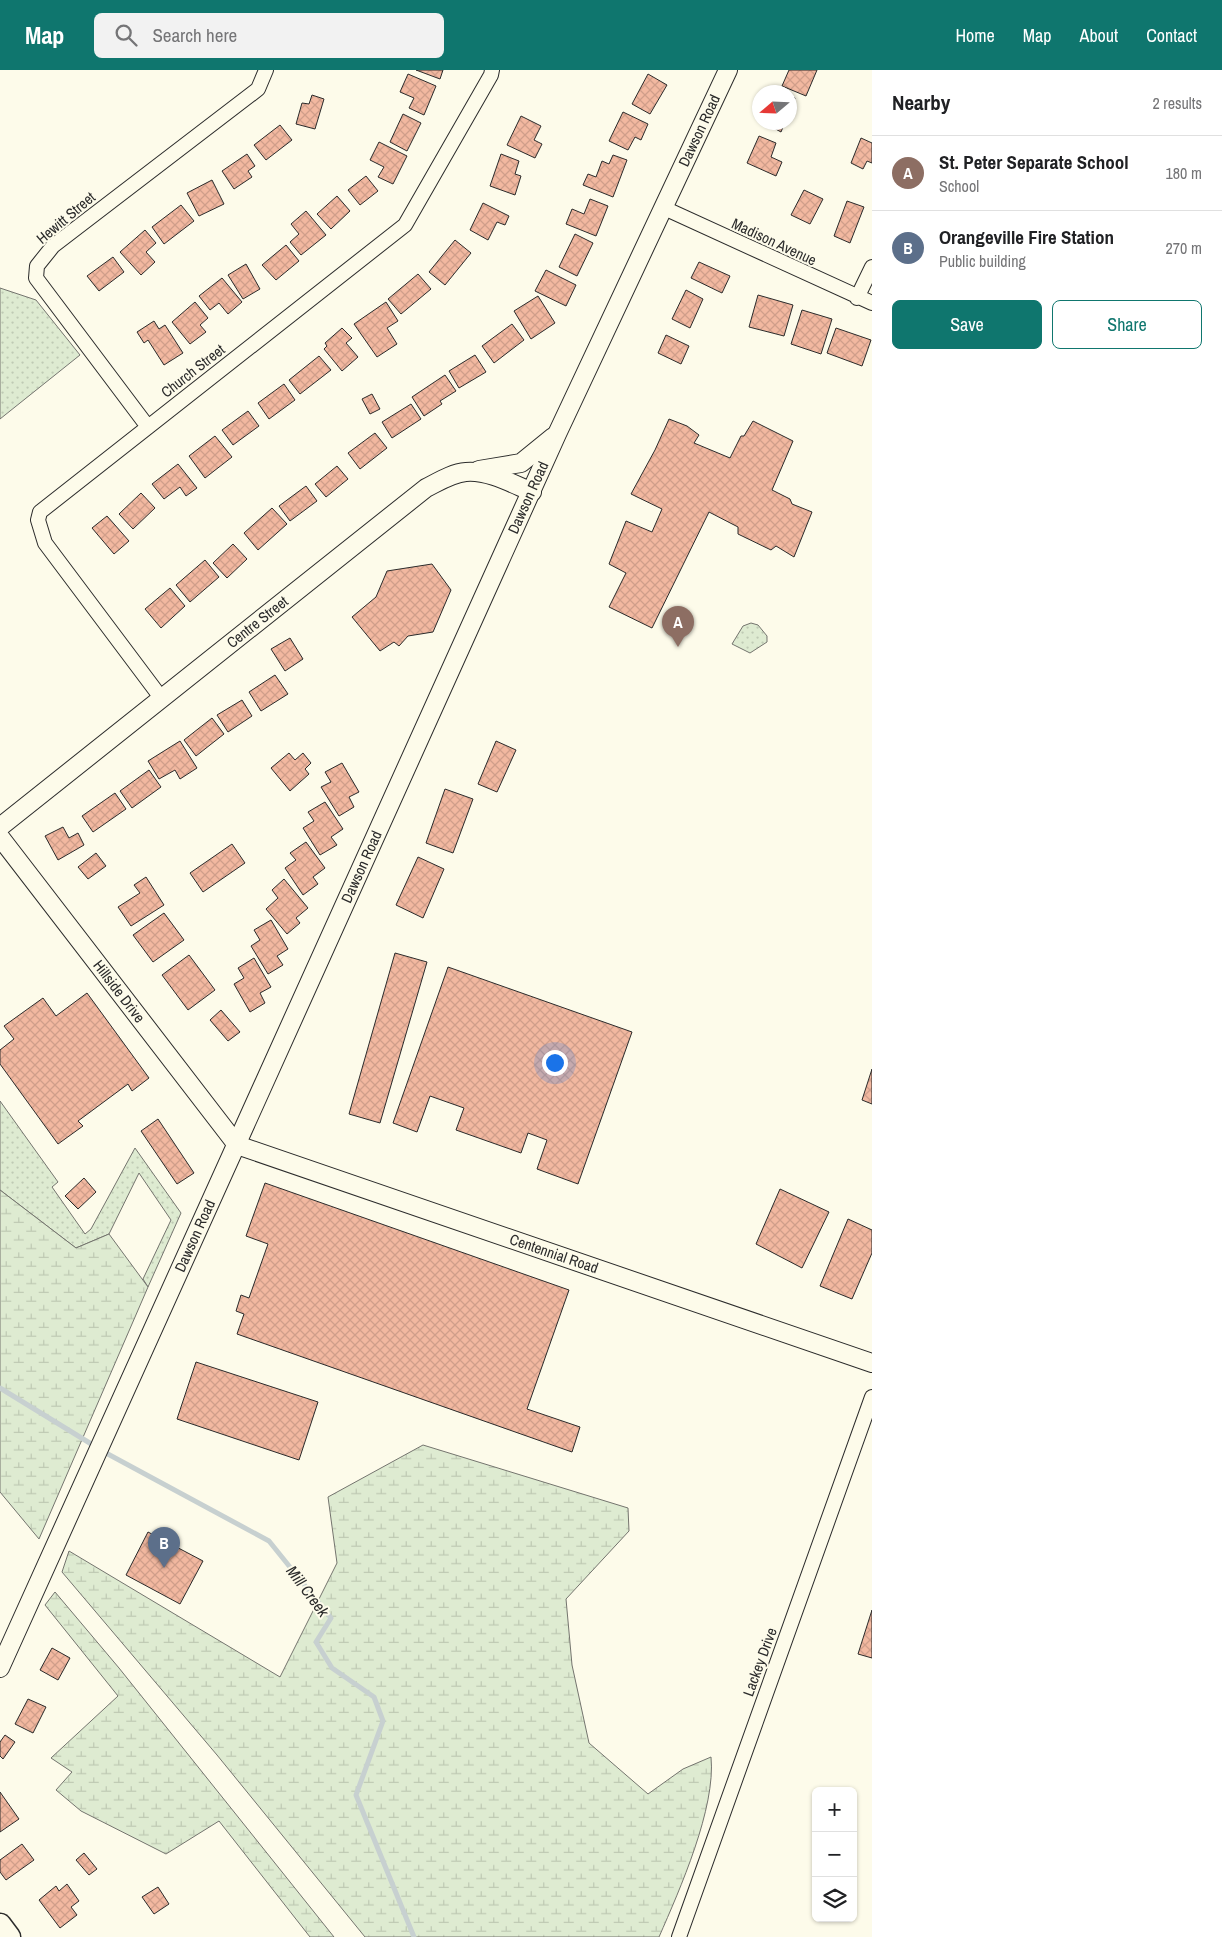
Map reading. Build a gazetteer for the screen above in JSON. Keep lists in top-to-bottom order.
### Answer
{
  "streets": {
    "street": [
      "Dawson Road",
      "Hewitt Street",
      "Madison Avenue",
      "Church Street",
      "Centre Street",
      "Hillside Drive",
      "Centennial Road",
      "Lackey Drive"
    ]
  },
  "crossings": [
    ["Dawson Road", "Madison Avenue"],
    ["Dawson Road", "Centre Street"],
    ["Dawson Road", "Hillside Drive"],
    ["Dawson Road", "Centennial Road"],
    ["Hewitt Street", "Church Street"],
    ["Church Street", "Centre Street"],
    ["Hillside Drive", "Centennial Road"]
  ],
  "water": ["Mill Creek"],
  "north": "left",
  "page": {
    "header": "Map",
    "search": "Search here",
    "nav": [
      "Home",
      "Map",
      "About",
      "Contact"
    ],
    "heading": ["Nearby", "2 results"],
    "list": [
      {
        "mark": "A",
        "name": "St. Peter Separate School",
        "note": "School",
        "value": "180 m"
      },
      {
        "mark": "B",
        "name": "Orangeville Fire Station",
        "note": "Public building",
        "value": "270 m"
      }
    ],
    "buttons": ["Save", "Share"],
    "pins": ["A", "B"],
    "map_buttons": ["+", "−"]
  }
}
